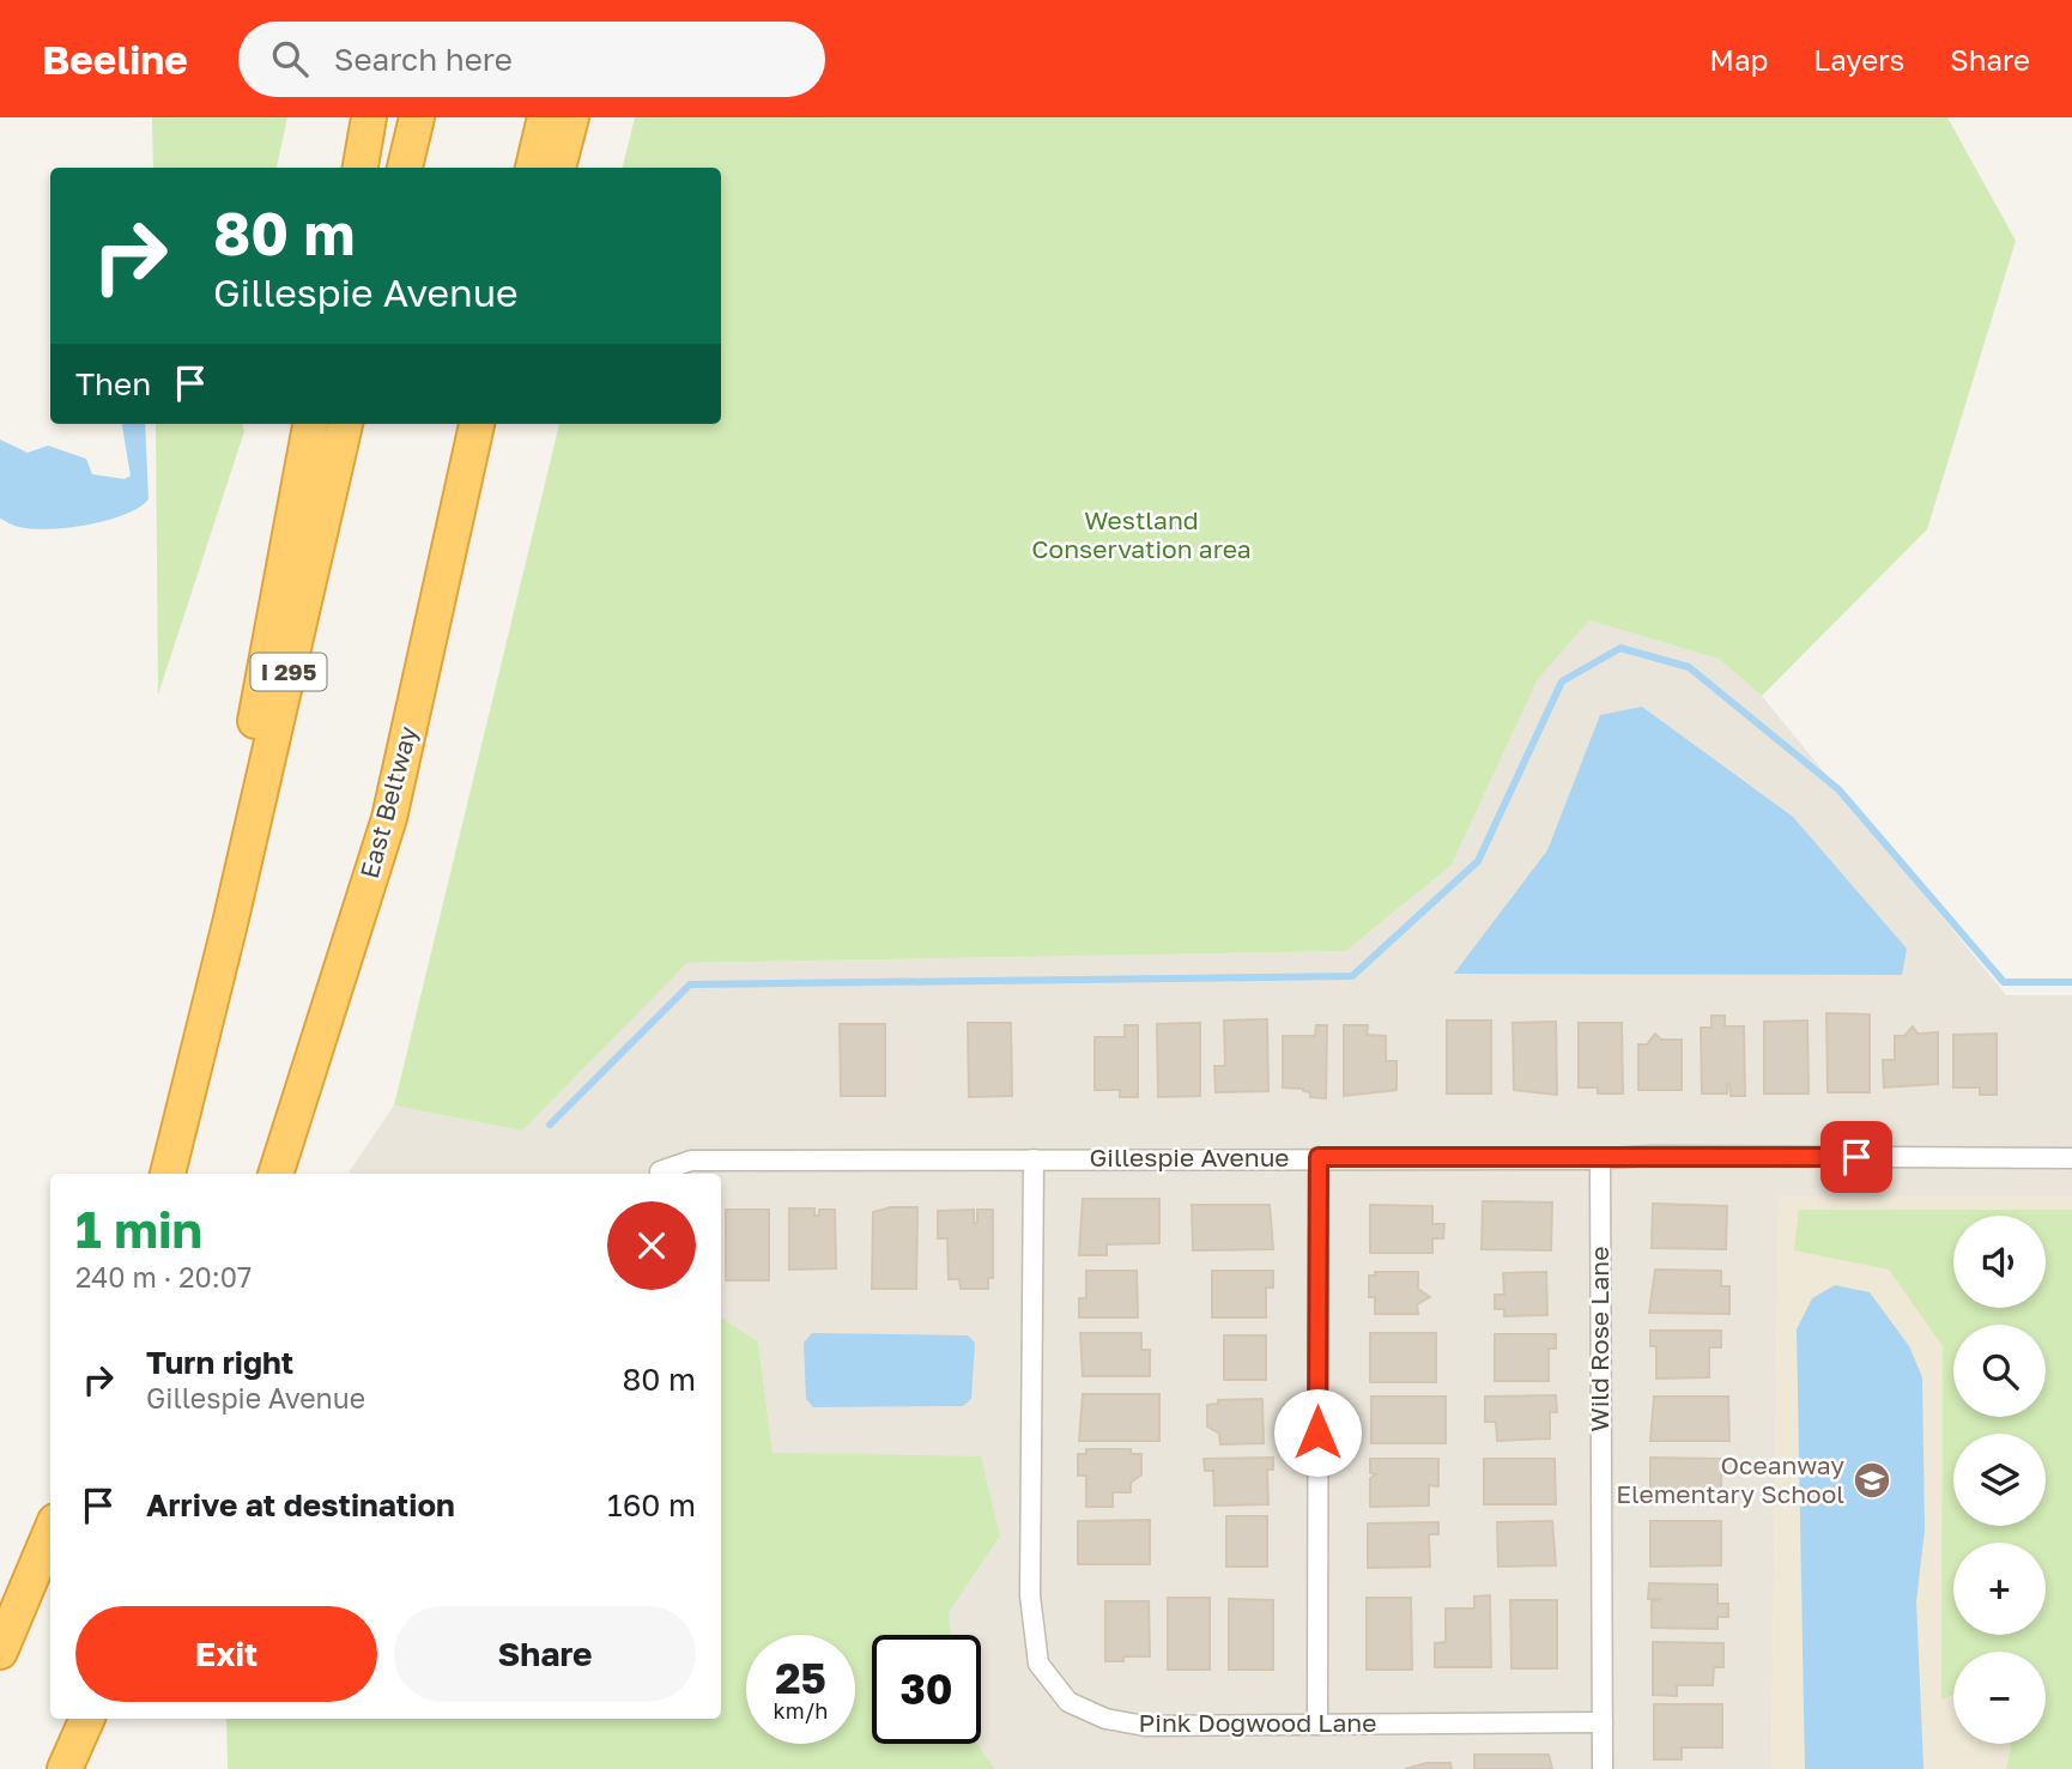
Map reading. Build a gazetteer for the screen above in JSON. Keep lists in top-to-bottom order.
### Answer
{
  "streets": {
    "highway": ["I 295", "East Beltway"],
    "street": ["Gillespie Avenue", "Wild Rose Lane", "Pink Dogwood Lane"]
  },
  "crossings": [
    ["Gillespie Avenue", "Wild Rose Lane"],
    ["Gillespie Avenue", "Pink Dogwood Lane"],
    ["Wild Rose Lane", "Pink Dogwood Lane"]
  ],
  "parks": ["Westland Conservation area"],
  "places": {
    "school or university": ["Oceanway Elementary School"]
  },
  "page": {
    "header": "Beeline",
    "search": "Search here",
    "nav": ["Map", "Layers", "Share"],
    "turn": ["80 m", "Gillespie Avenue"],
    "then": "Then",
    "heading": ["1 min", "240 m · 20:07"],
    "map_buttons": ["+", "−"],
    "list": [
      {
        "name": "Turn right",
        "note": "Gillespie Avenue",
        "value": "80 m"
      },
      {
        "name": "Arrive at destination",
        "value": "160 m"
      }
    ],
    "buttons": ["Exit", "Share"],
    "speed": "25 km/h",
    "limit": "30"
  }
}
